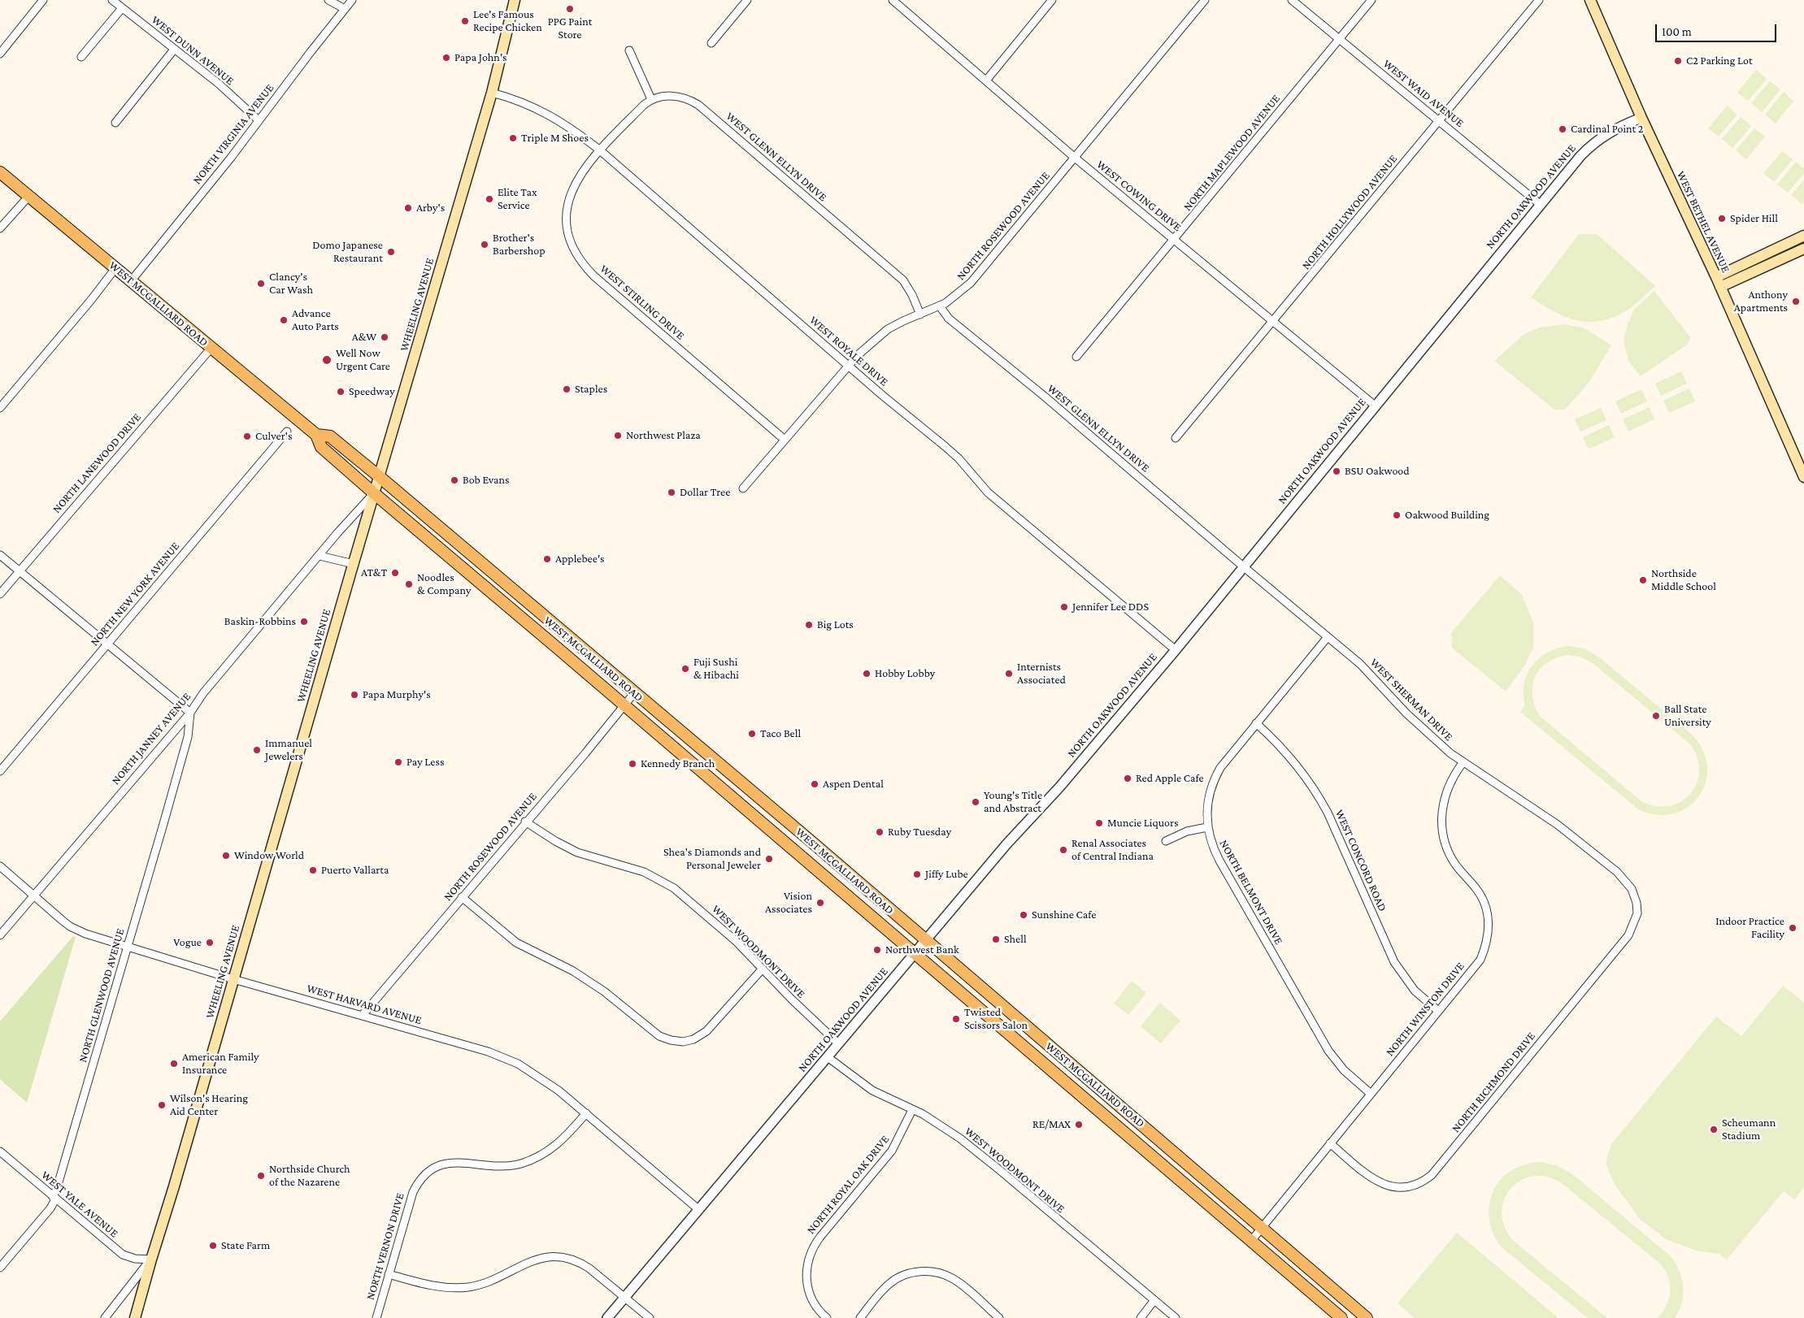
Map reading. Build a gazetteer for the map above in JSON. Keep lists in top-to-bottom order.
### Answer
{
  "streets": {
    "main road": ["WEST BETHEL AVENUE", "WEST MCGALLIARD ROAD", "WHEELING AVENUE"],
    "street": [
      "WEST DUNN AVENUE",
      "WEST WAID AVENUE",
      "NORTH VIRGINIA AVENUE",
      "NORTH MAPLEWOOD AVENUE",
      "WEST GLENN ELLYN DRIVE",
      "WEST COWING DRIVE",
      "NORTH OAKWOOD AVENUE",
      "NORTH HOLLYWOOD AVENUE",
      "NORTH ROSEWOOD AVENUE",
      "WEST STIRLING DRIVE",
      "WEST ROYALE DRIVE",
      "NORTH LANEWOOD DRIVE",
      "NORTH NEW YORK AVENUE",
      "WEST SHERMAN DRIVE",
      "NORTH JANNEY AVENUE",
      "WEST CONCORD ROAD",
      "NORTH BELMONT DRIVE",
      "WEST WOODMONT DRIVE",
      "NORTH GLENWOOD AVENUE",
      "WEST HARVARD AVENUE",
      "NORTH WINSTON DRIVE",
      "NORTH RICHMOND DRIVE",
      "NORTH ROYAL OAK DRIVE",
      "WEST YALE AVENUE",
      "NORTH VERNON DRIVE"
    ]
  },
  "crossings": [
    ["WEST DUNN AVENUE", "NORTH VIRGINIA AVENUE"],
    ["WEST WAID AVENUE", "NORTH MAPLEWOOD AVENUE"],
    ["WEST WAID AVENUE", "NORTH OAKWOOD AVENUE"],
    ["WEST WAID AVENUE", "NORTH HOLLYWOOD AVENUE"],
    ["NORTH VIRGINIA AVENUE", "WEST MCGALLIARD ROAD"],
    ["NORTH MAPLEWOOD AVENUE", "WEST COWING DRIVE"],
    ["WEST GLENN ELLYN DRIVE", "NORTH OAKWOOD AVENUE"],
    ["WEST GLENN ELLYN DRIVE", "NORTH ROSEWOOD AVENUE"],
    ["WEST GLENN ELLYN DRIVE", "WEST SHERMAN DRIVE"],
    ["WEST COWING DRIVE", "NORTH OAKWOOD AVENUE"],
    ["WEST COWING DRIVE", "NORTH HOLLYWOOD AVENUE"],
    ["WEST COWING DRIVE", "NORTH ROSEWOOD AVENUE"],
    ["NORTH OAKWOOD AVENUE", "WEST BETHEL AVENUE"],
    ["NORTH OAKWOOD AVENUE", "WEST MCGALLIARD ROAD"],
    ["NORTH OAKWOOD AVENUE", "WEST ROYALE DRIVE"],
    ["NORTH OAKWOOD AVENUE", "WEST SHERMAN DRIVE"],
    ["NORTH OAKWOOD AVENUE", "WEST WOODMONT DRIVE"],
    ["NORTH OAKWOOD AVENUE", "WEST HARVARD AVENUE"],
    ["NORTH ROSEWOOD AVENUE", "WEST STIRLING DRIVE"],
    ["NORTH ROSEWOOD AVENUE", "WEST MCGALLIARD ROAD"],
    ["NORTH ROSEWOOD AVENUE", "WEST ROYALE DRIVE"],
    ["NORTH ROSEWOOD AVENUE", "WEST WOODMONT DRIVE"],
    ["NORTH ROSEWOOD AVENUE", "WEST HARVARD AVENUE"],
    ["WEST STIRLING DRIVE", "WEST ROYALE DRIVE"],
    ["WEST MCGALLIARD ROAD", "WHEELING AVENUE"],
    ["WEST MCGALLIARD ROAD", "NORTH LANEWOOD DRIVE"],
    ["WEST MCGALLIARD ROAD", "NORTH JANNEY AVENUE"],
    ["WEST MCGALLIARD ROAD", "NORTH WINSTON DRIVE"],
    ["WHEELING AVENUE", "WEST ROYALE DRIVE"],
    ["WHEELING AVENUE", "NORTH JANNEY AVENUE"],
    ["WHEELING AVENUE", "WEST HARVARD AVENUE"],
    ["WHEELING AVENUE", "WEST YALE AVENUE"],
    ["WEST SHERMAN DRIVE", "NORTH BELMONT DRIVE"],
    ["WEST SHERMAN DRIVE", "NORTH WINSTON DRIVE"],
    ["WEST SHERMAN DRIVE", "NORTH RICHMOND DRIVE"],
    ["NORTH JANNEY AVENUE", "NORTH GLENWOOD AVENUE"],
    ["NORTH JANNEY AVENUE", "WEST HARVARD AVENUE"],
    ["WEST CONCORD ROAD", "NORTH BELMONT DRIVE"],
    ["WEST CONCORD ROAD", "NORTH WINSTON DRIVE"],
    ["NORTH BELMONT DRIVE", "NORTH WINSTON DRIVE"],
    ["WEST WOODMONT DRIVE", "NORTH ROYAL OAK DRIVE"],
    ["NORTH GLENWOOD AVENUE", "WEST HARVARD AVENUE"],
    ["NORTH GLENWOOD AVENUE", "WEST YALE AVENUE"],
    ["WEST HARVARD AVENUE", "NORTH VERNON DRIVE"],
    ["NORTH WINSTON DRIVE", "NORTH RICHMOND DRIVE"]
  ],
  "places": [
    "PPG Paint Store",
    "Lee's Famous Recipe Chicken",
    "Papa John's",
    "C2 Parking Lot",
    "Cardinal Point 2",
    "Triple M Shoes",
    "Elite Tax Service",
    "Arby's",
    "Spider Hill",
    "Brother's Barbershop",
    "Domo Japanese Restaurant",
    "Clancy's Car Wash",
    "Anthony Apartments",
    "Advance Auto Parts",
    "A&W",
    "Well Now Urgent Care",
    "Staples",
    "Speedway",
    "Northwest Plaza",
    "Culver's",
    "BSU Oakwood",
    "Bob Evans",
    "Dollar Tree",
    "Oakwood Building",
    "Applebee's",
    "AT&T",
    "Northside Middle School",
    "Noodles & Company",
    "Jennifer Lee DDS",
    "Baskin-Robbins",
    "Big Lots",
    "Fuji Sushi & Hibachi",
    "Hobby Lobby",
    "Internists Associated",
    "Papa Murphy's",
    "Ball State University",
    "Taco Bell",
    "Immanuel Jewelers",
    "Pay Less",
    "Kennedy Branch",
    "Red Apple Cafe",
    "Aspen Dental",
    "Young's Title and Abstract",
    "Muncie Liquors",
    "Ruby Tuesday",
    "Renal Associates of Central Indiana",
    "Window World",
    "Shea's Diamonds and Personal Jeweler",
    "Puerto Vallarta",
    "Jiffy Lube",
    "Vision Associates",
    "Sunshine Cafe",
    "Indoor Practice Facility",
    "Shell",
    "Vogue",
    "Northwest Bank",
    "Twisted Scissors Salon",
    "American Family Insurance",
    "Wilson's Hearing Aid Center",
    "RE/MAX",
    "Scheumann Stadium",
    "Northside Church of the Nazarene",
    "State Farm"
  ],
  "scale_bar": "100 m"
}
